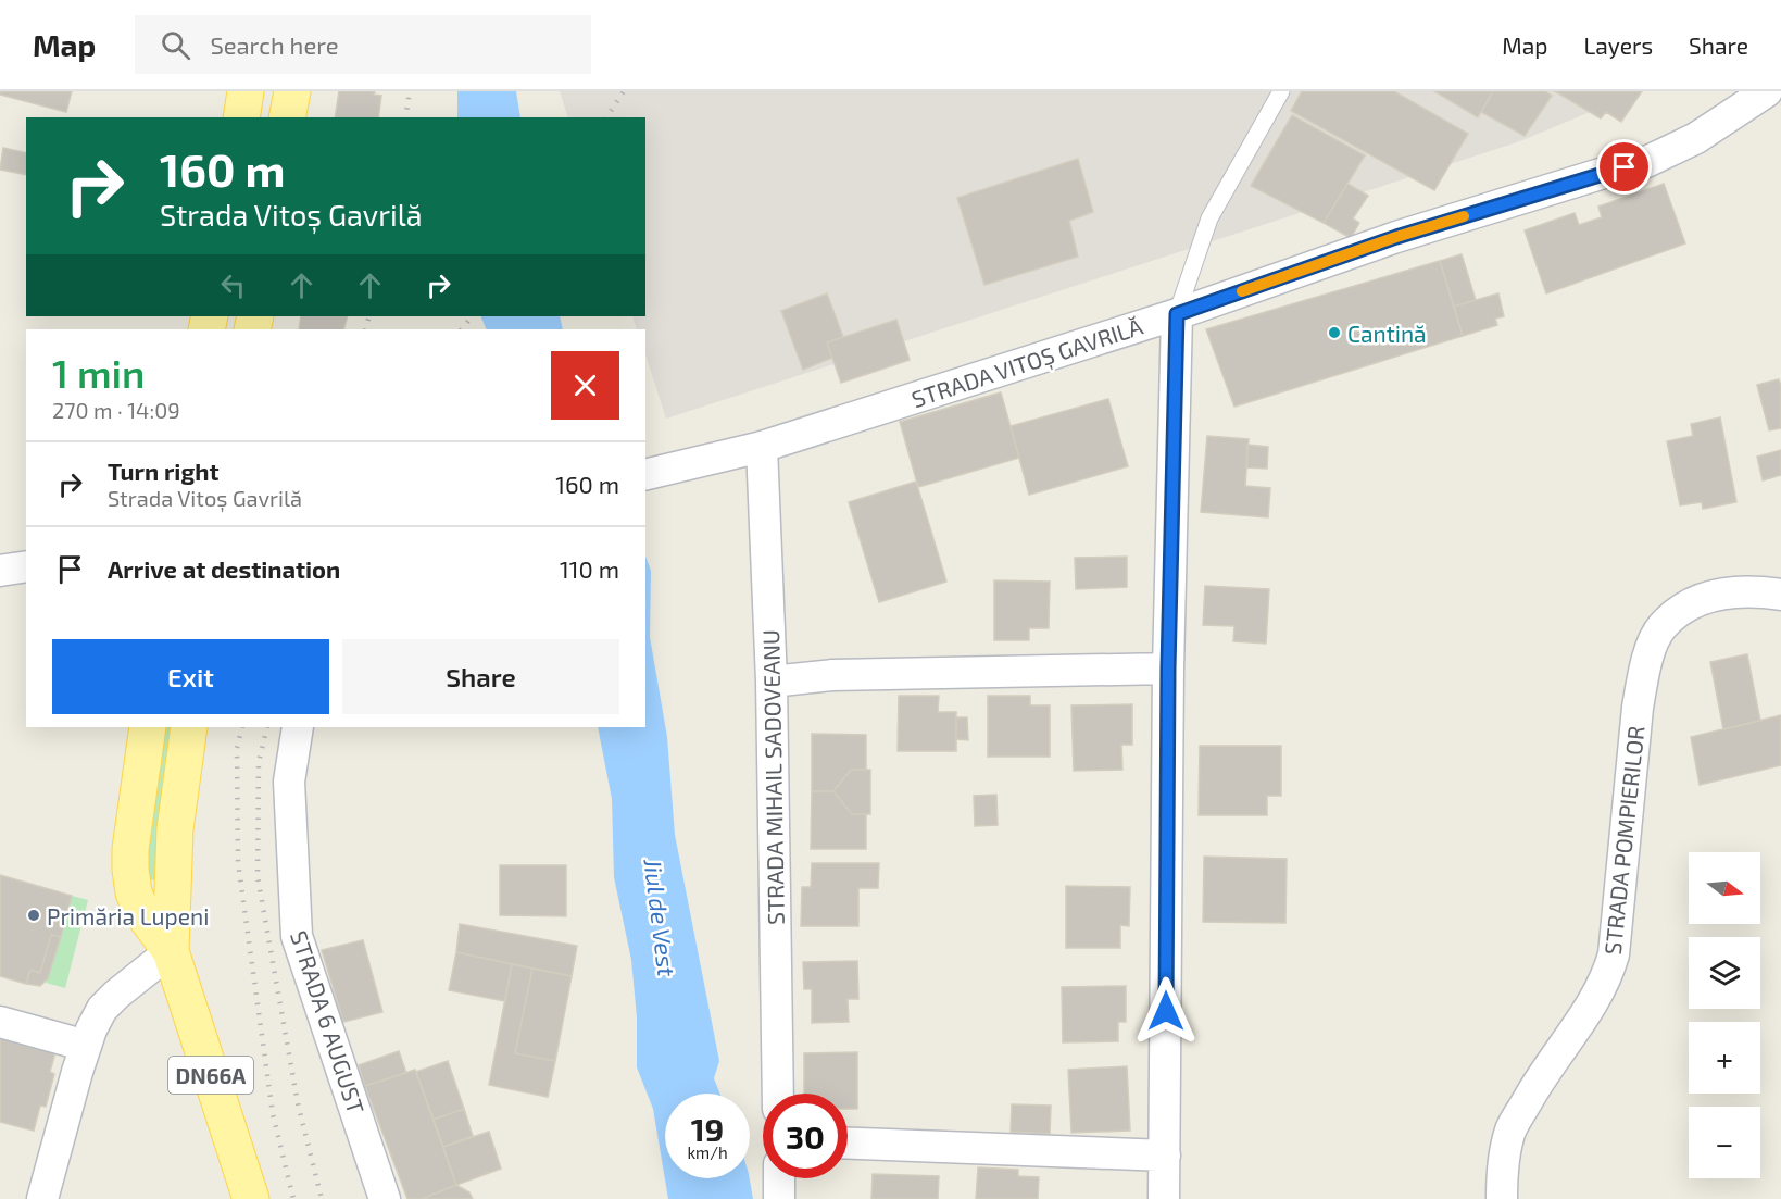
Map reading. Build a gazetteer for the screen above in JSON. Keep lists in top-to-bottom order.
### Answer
{
  "streets": {
    "main road": ["DN66A"],
    "street": [
      "STRADA VITOȘ GAVRILĂ",
      "STRADA MIHAIL SADOVEANU",
      "STRADA POMPIERILOR",
      "STRADA 6 AUGUST"
    ]
  },
  "crossings": [
    ["STRADA VITOȘ GAVRILĂ", "STRADA MIHAIL SADOVEANU"]
  ],
  "water": ["Jiul de Vest"],
  "places": ["Cantină", "Primăria Lupeni"],
  "north": "right",
  "page": {
    "header": "Map",
    "search": "Search here",
    "nav": ["Map", "Layers", "Share"],
    "turn": ["160 m", "Strada Vitoș Gavrilă"],
    "heading": ["1 min", "270 m · 14:09"],
    "list": [
      {
        "name": "Turn right",
        "note": "Strada Vitoș Gavrilă",
        "value": "160 m"
      },
      {
        "name": "Arrive at destination",
        "value": "110 m"
      }
    ],
    "buttons": ["Exit", "Share"],
    "map_buttons": ["+", "−"],
    "speed": "19 km/h",
    "limit": "30"
  }
}
